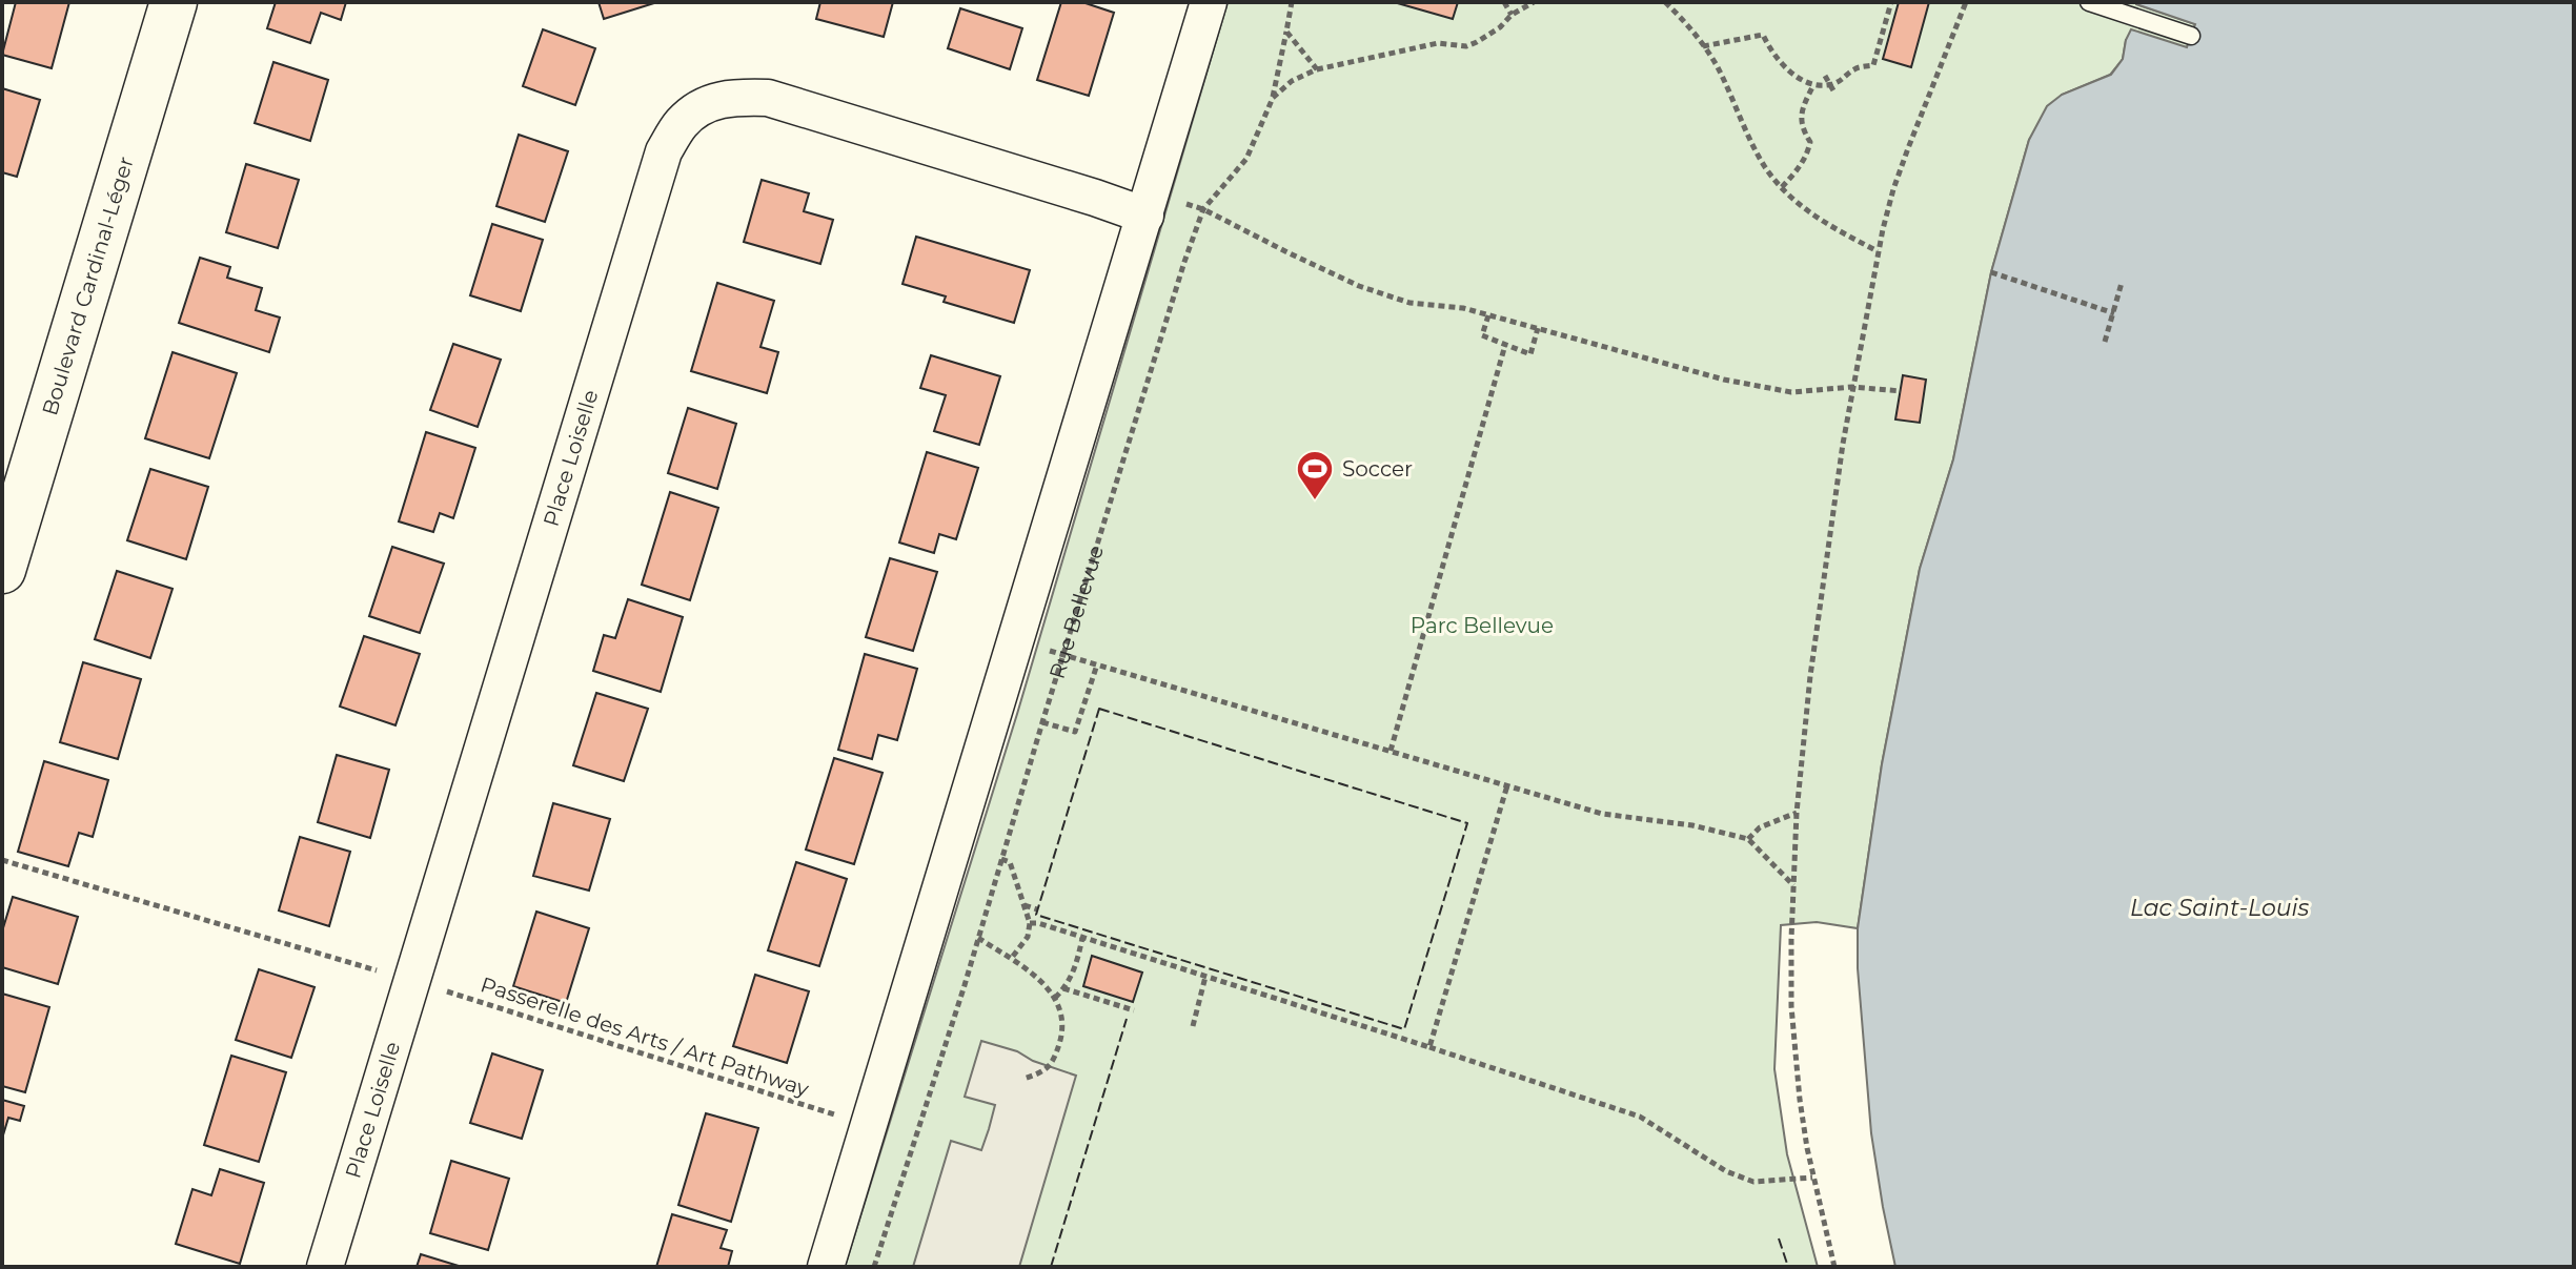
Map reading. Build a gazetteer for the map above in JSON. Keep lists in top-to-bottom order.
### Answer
{
  "streets": {
    "street": ["Boulevard Cardinal-Léger", "Place Loiselle"],
    "path": ["Rue Bellevue", "Passerelle des Arts / Art Pathway"]
  },
  "water": ["Lac Saint-Louis"],
  "parks": ["Parc Bellevue"],
  "places": {
    "sports": ["Soccer"]
  }
}
